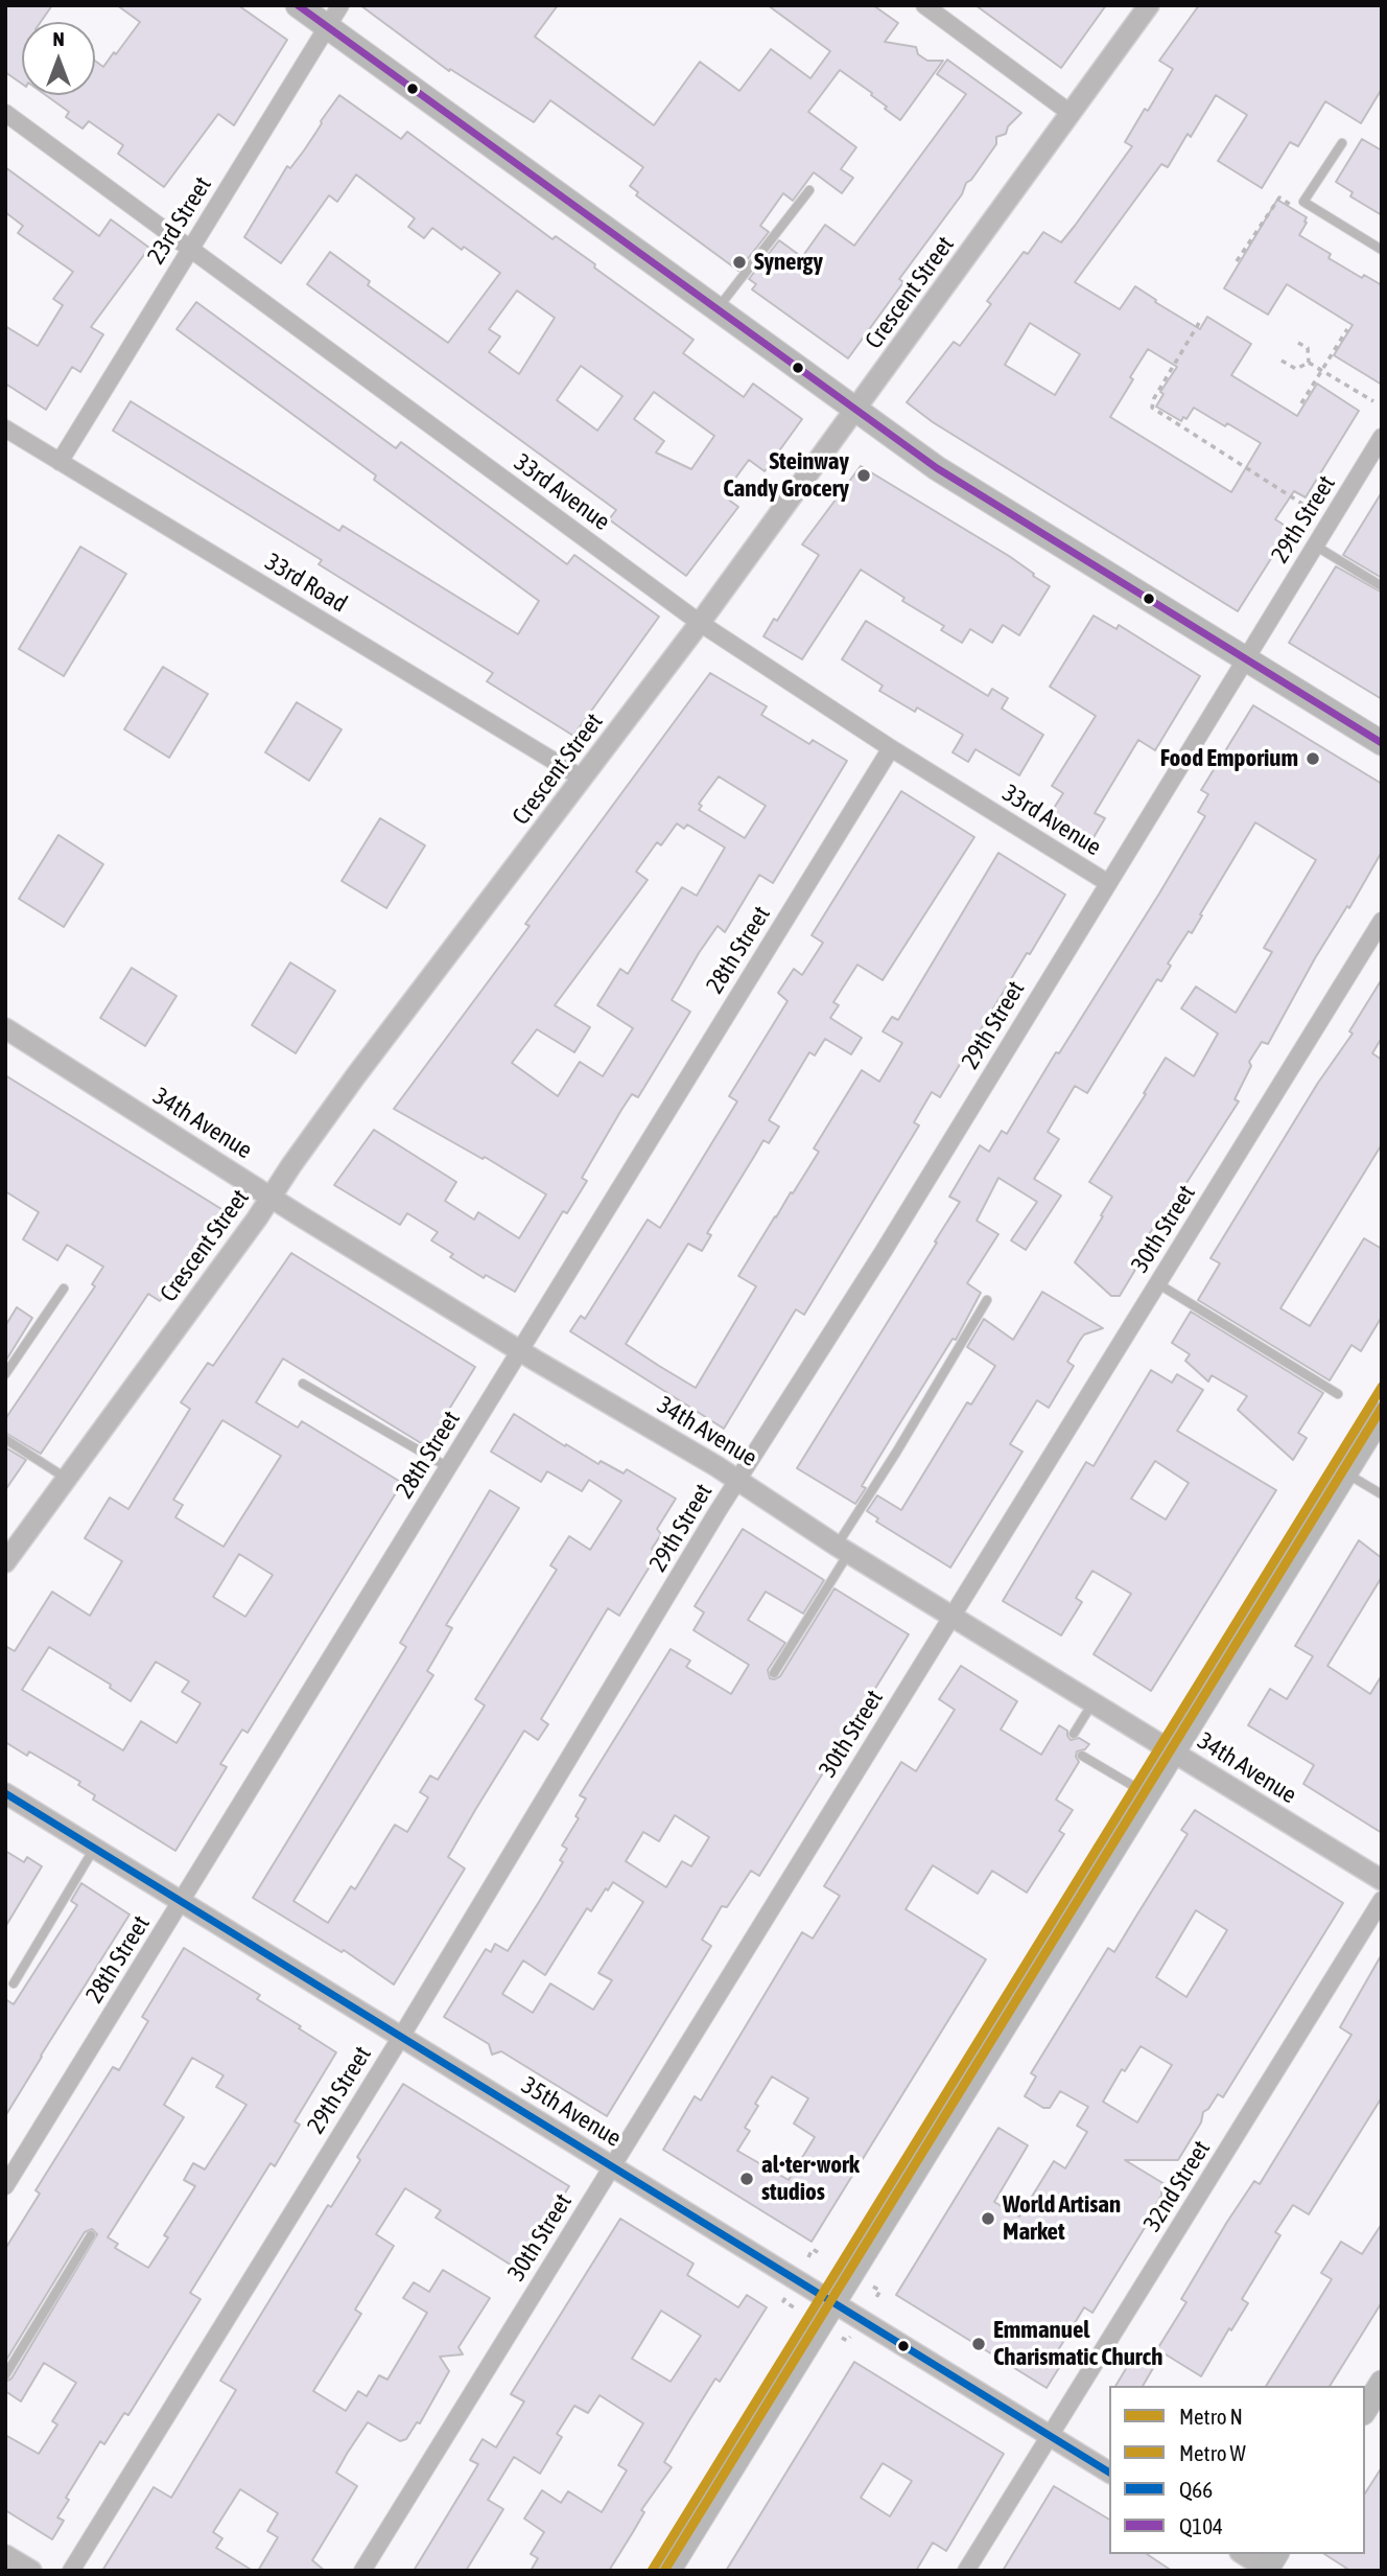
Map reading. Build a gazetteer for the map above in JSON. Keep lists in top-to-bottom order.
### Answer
{
  "streets": {
    "street": [
      "23rd Street",
      "Crescent Street",
      "33rd Avenue",
      "29th Street",
      "33rd Road",
      "28th Street",
      "34th Avenue",
      "30th Street",
      "35th Avenue",
      "32nd Street"
    ]
  },
  "crossings": [
    ["23rd Street", "33rd Avenue"],
    ["23rd Street", "33rd Road"],
    ["Crescent Street", "33rd Avenue"],
    ["Crescent Street", "33rd Road"],
    ["Crescent Street", "34th Avenue"],
    ["33rd Avenue", "29th Street"],
    ["33rd Avenue", "28th Street"],
    ["29th Street", "34th Avenue"],
    ["29th Street", "35th Avenue"],
    ["28th Street", "34th Avenue"],
    ["28th Street", "35th Avenue"],
    ["34th Avenue", "30th Street"],
    ["30th Street", "35th Avenue"],
    ["35th Avenue", "32nd Street"]
  ],
  "places": [
    "Synergy",
    "Steinway Candy Grocery",
    "Food Emporium",
    "al•ter•work studios",
    "World Artisan Market",
    "Emmanuel Charismatic Church"
  ],
  "lines": [
    "transit line Q104",
    "metro line N",
    "metro line W",
    "transit line Q66"
  ],
  "legend": [
    "Metro N",
    "Metro W",
    "Q66",
    "Q104"
  ],
  "north": "top"
}
